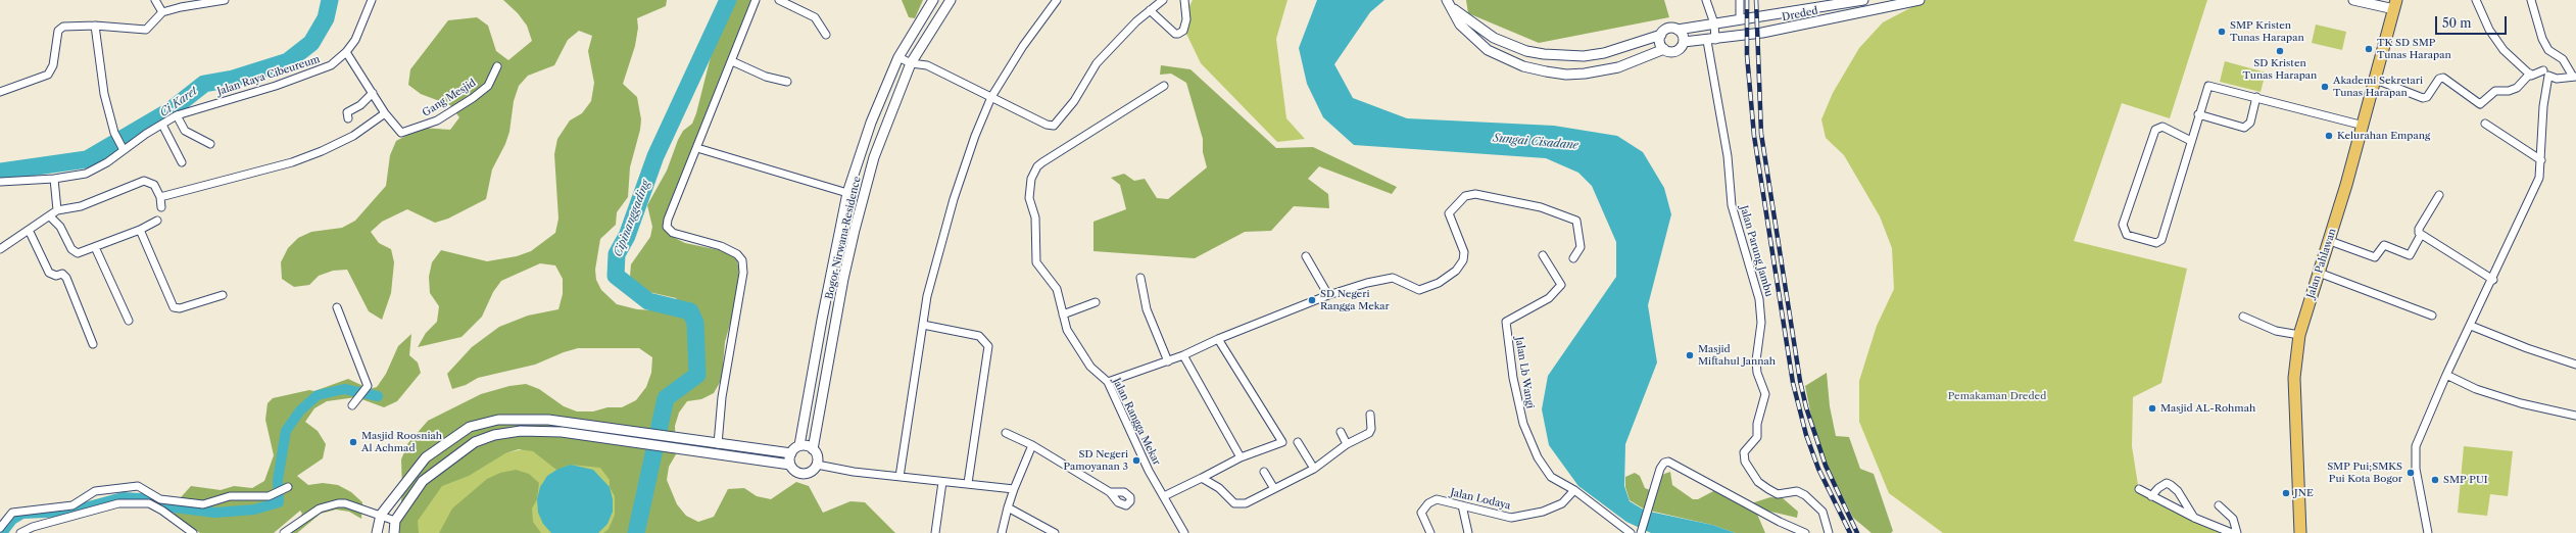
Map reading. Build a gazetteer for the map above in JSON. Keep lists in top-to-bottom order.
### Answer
{
  "streets": {
    "main road": ["Jalan Pahlawan"],
    "street": [
      "Dreded",
      "Jalan Raya Cibeureum",
      "Gang Mesjid",
      "Bogor Nirwana Residence",
      "Jalan Parung Jambu",
      "Jalan Lb Wangi",
      "Jalan Rangga Mekar",
      "Jalan Lodaya"
    ]
  },
  "crossings": [
    ["Dreded", "Jalan Parung Jambu"],
    ["Jalan Raya Cibeureum", "Gang Mesjid"],
    ["Jalan Lb Wangi", "Jalan Lodaya"]
  ],
  "water": ["Ci Karet", "Sungai Cisadane", "Cipinanggading"],
  "parks": ["Pemakaman Dreded"],
  "places": [
    "SMP Kristen Tunas Harapan",
    "TK SD SMP Tunas Harapan",
    "SD Kristen Tunas Harapan",
    "Akademi Sekretari Tunas Harapan",
    "Kelurahan Empang",
    "SD Negeri Rangga Mekar",
    "Masjid Miftahul Jannah",
    "Masjid AL-Rohmah",
    "Masjid Roosniah Al Achmad",
    "SD Negeri Pamoyanan 3",
    "SMP Pui;SMKS Pui Kota Bogor",
    "SMP PUI",
    "JNE"
  ],
  "scale_bar": "50 m"
}
